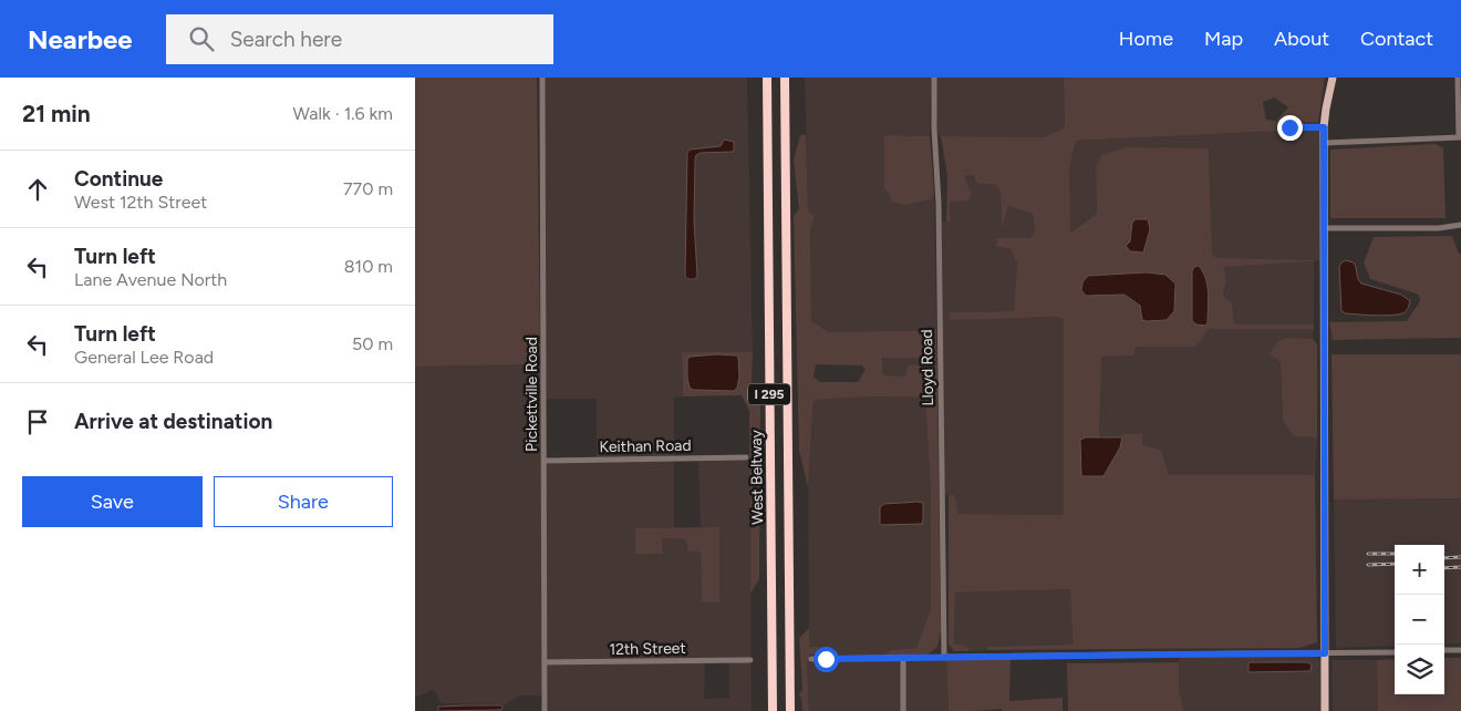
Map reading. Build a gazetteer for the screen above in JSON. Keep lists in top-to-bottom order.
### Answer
{
  "streets": {
    "highway": ["I 295", "West Beltway"],
    "street": [
      "Lloyd Road",
      "Pickettville Road",
      "Keithan Road",
      "12th Street"
    ]
  },
  "crossings": [
    ["Pickettville Road", "Keithan Road"],
    ["Pickettville Road", "12th Street"]
  ],
  "page": {
    "header": "Nearbee",
    "search": "Search here",
    "nav": [
      "Home",
      "Map",
      "About",
      "Contact"
    ],
    "heading": ["21 min", "Walk · 1.6 km"],
    "list": [
      ["Continue", "West 12th Street", "770 m"],
      ["Turn left", "Lane Avenue North", "810 m"],
      ["Turn left", "General Lee Road", "50 m"],
      "Arrive at destination"
    ],
    "buttons": ["Save", "Share"],
    "map_buttons": ["+", "−"]
  }
}
